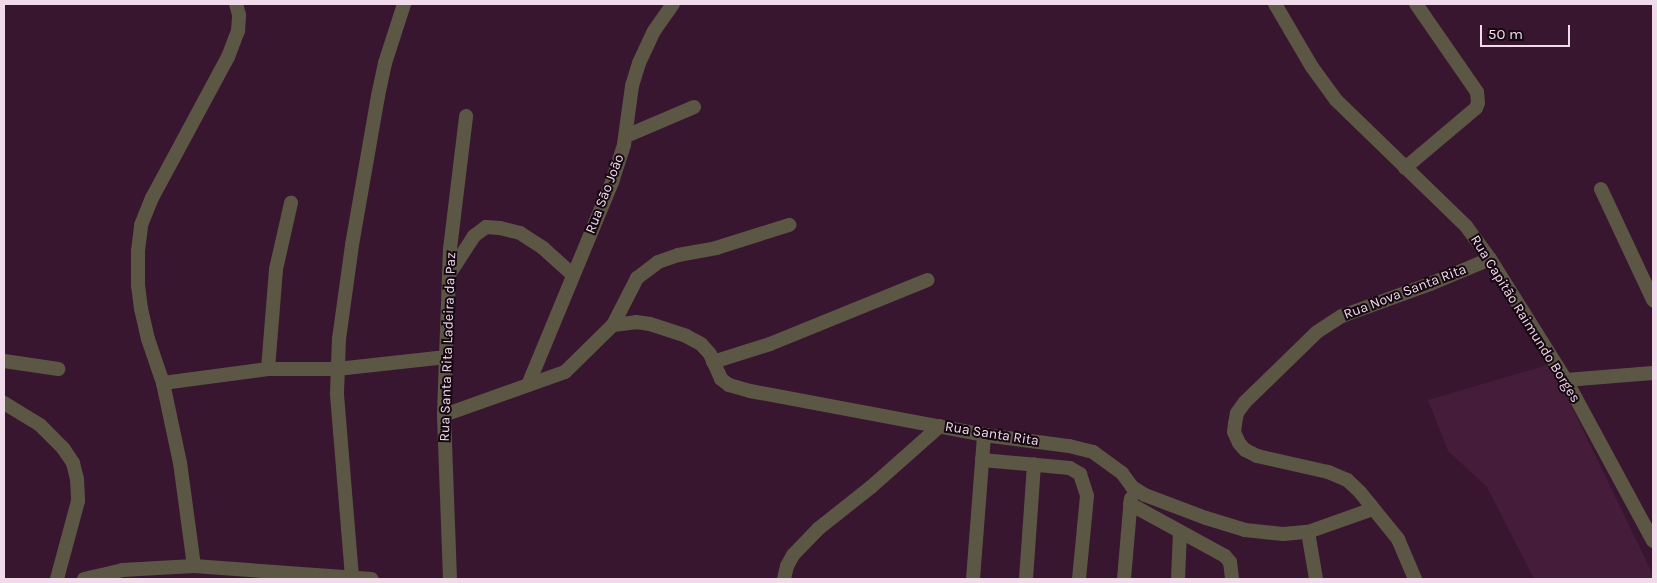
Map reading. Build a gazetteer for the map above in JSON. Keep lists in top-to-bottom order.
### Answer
{
  "streets": {
    "street": [
      "Rua São João",
      "Rua Nova Santa Rita",
      "Rua Capitão Raimundo Borges",
      "Rua Santa Rita Ladeira da Paz",
      "Rua Santa Rita"
    ]
  },
  "crossings": [
    ["Rua Nova Santa Rita", "Rua Capitão Raimundo Borges"],
    ["Rua Nova Santa Rita", "Rua Santa Rita"]
  ],
  "scale_bar": "50 m"
}
